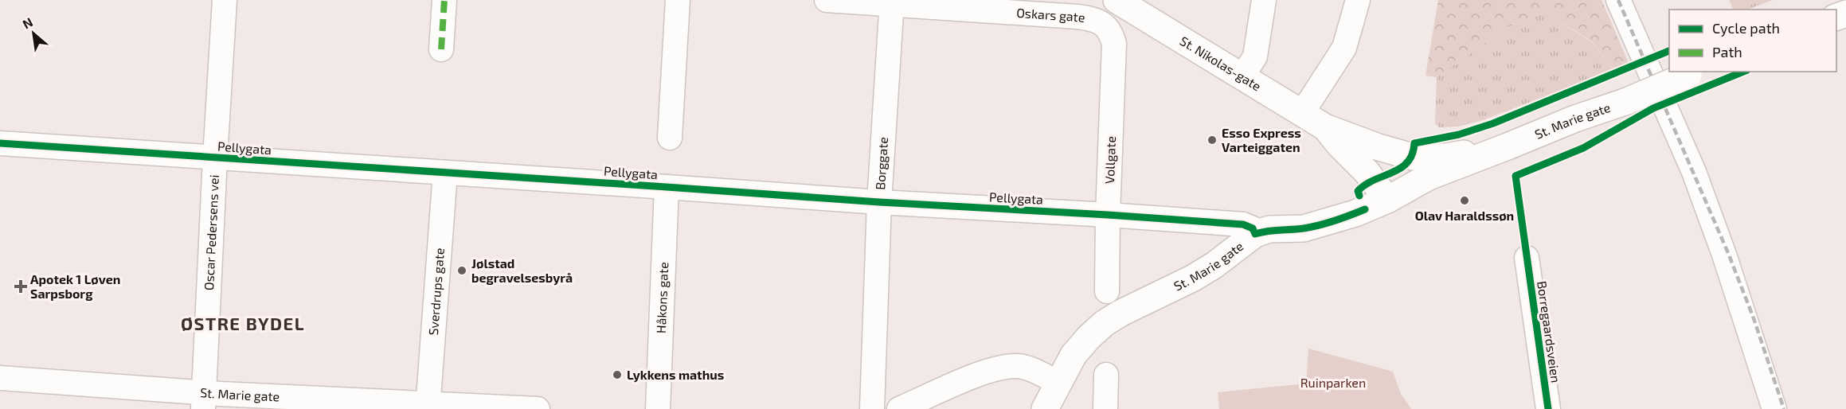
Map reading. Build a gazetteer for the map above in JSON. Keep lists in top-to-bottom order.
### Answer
{
  "streets": {
    "main road": ["St. Nikolas-gate", "St. Marie gate"],
    "street": [
      "Oskars gate",
      "Pellygata",
      "Vollgate",
      "Borggate",
      "Oscar Pedersens vei",
      "Sverdrups gate",
      "Håkons gate",
      "Borregaardsveien"
    ]
  },
  "crossings": [
    ["Oskars gate", "Vollgate"],
    ["Oskars gate", "Borggate"],
    ["St. Nikolas-gate", "St. Marie gate"],
    ["St. Marie gate", "Pellygata"],
    ["St. Marie gate", "Oscar Pedersens vei"],
    ["St. Marie gate", "Sverdrups gate"],
    ["Pellygata", "Vollgate"],
    ["Pellygata", "Borggate"],
    ["Pellygata", "Oscar Pedersens vei"],
    ["Pellygata", "Sverdrups gate"],
    ["Pellygata", "Håkons gate"]
  ],
  "districts": ["ØSTRE BYDEL"],
  "parks": ["Ruinparken"],
  "places": {
    "other": [
      "Esso Express Varteiggaten",
      "Olav Haraldssøn",
      "Jølstad begravelsesbyrå",
      "Lykkens mathus"
    ],
    "health": ["Apotek 1 Løven Sarpsborg"]
  },
  "legend": ["Cycle path", "Path"],
  "north": "top left"
}
